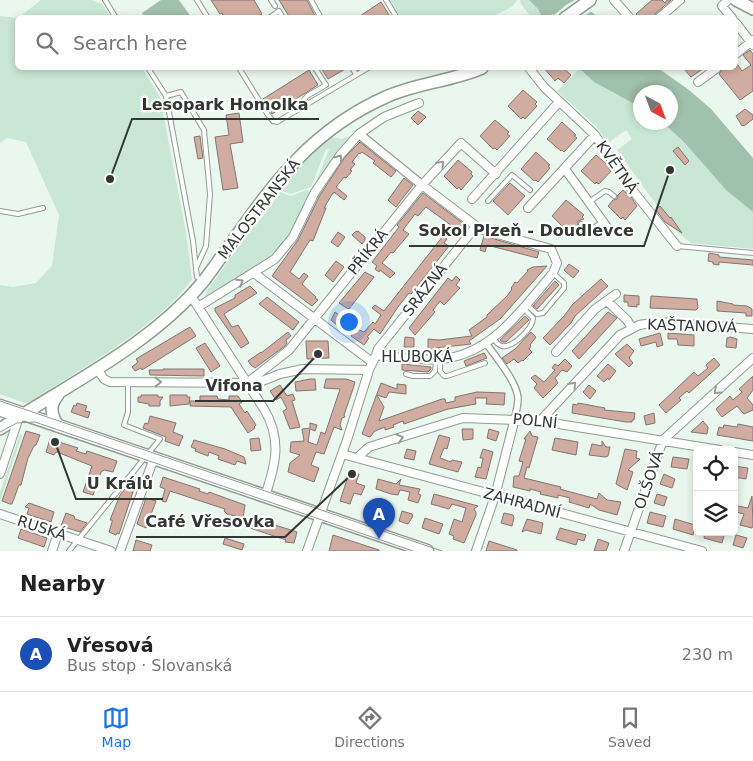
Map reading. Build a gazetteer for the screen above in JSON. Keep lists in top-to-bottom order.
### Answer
{
  "streets": {
    "main road": ["MALOSTRANSKÁ"],
    "street": [
      "KVĚTNÁ",
      "PŘÍKRÁ",
      "SRÁZNÁ",
      "KAŠTANOVÁ",
      "HLUBOKÁ",
      "POLNÍ",
      "OLŠOVÁ",
      "ZAHRADNÍ",
      "RUSKÁ"
    ]
  },
  "crossings": [
    ["MALOSTRANSKÁ", "HLUBOKÁ"],
    ["SRÁZNÁ", "HLUBOKÁ"],
    ["KAŠTANOVÁ", "POLNÍ"],
    ["POLNÍ", "OLŠOVÁ"],
    ["POLNÍ", "ZAHRADNÍ"],
    ["OLŠOVÁ", "ZAHRADNÍ"]
  ],
  "one_way": ["POLNÍ", "OLŠOVÁ"],
  "places": [
    "Sokol Plzeň - Doudlevce",
    "Lesopark Homolka",
    "Vifona",
    "U Králů",
    "Café Vřesovka"
  ],
  "north": "bottom right",
  "page": {
    "search": "Search here",
    "pins": "A",
    "heading": "Nearby",
    "list": [
      {
        "mark": "A",
        "name": "Vřesová",
        "note": "Bus stop · Slovanská",
        "value": "230 m"
      }
    ],
    "nav": ["Map", "Directions", "Saved"]
  }
}
